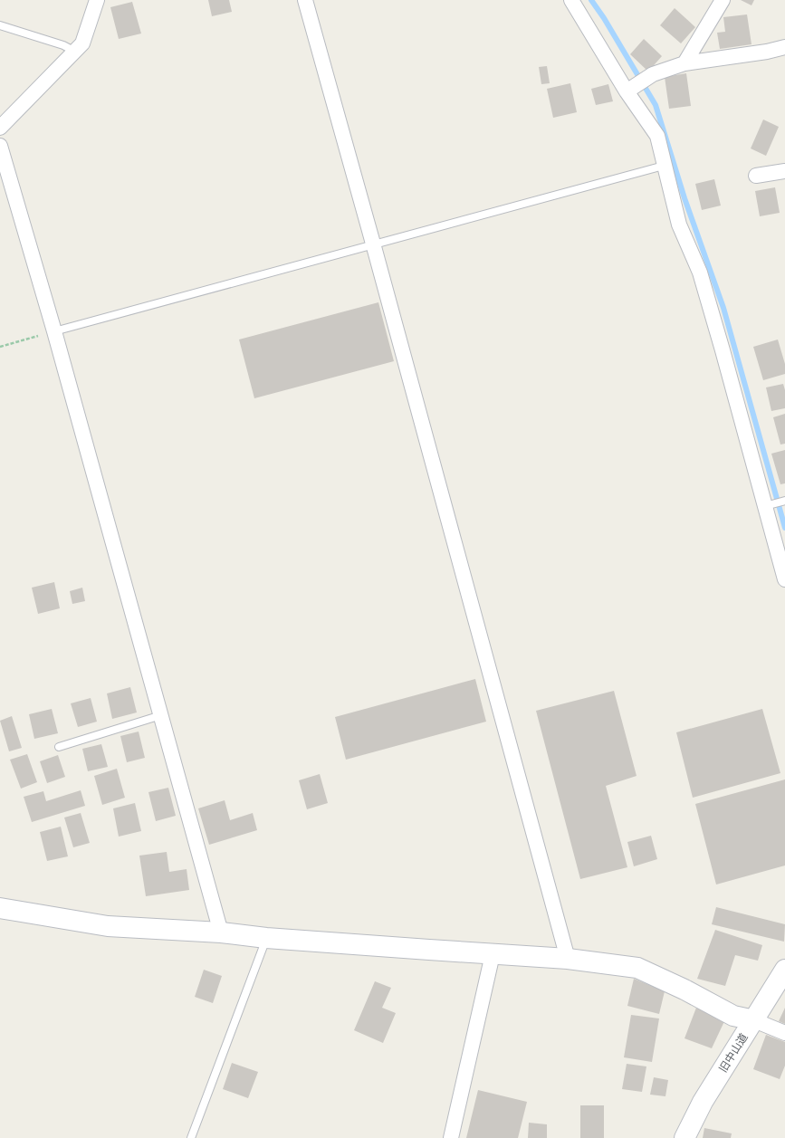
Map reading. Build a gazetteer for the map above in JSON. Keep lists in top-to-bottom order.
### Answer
{
  "streets": {
    "street": ["旧中山道"]
  }
}
